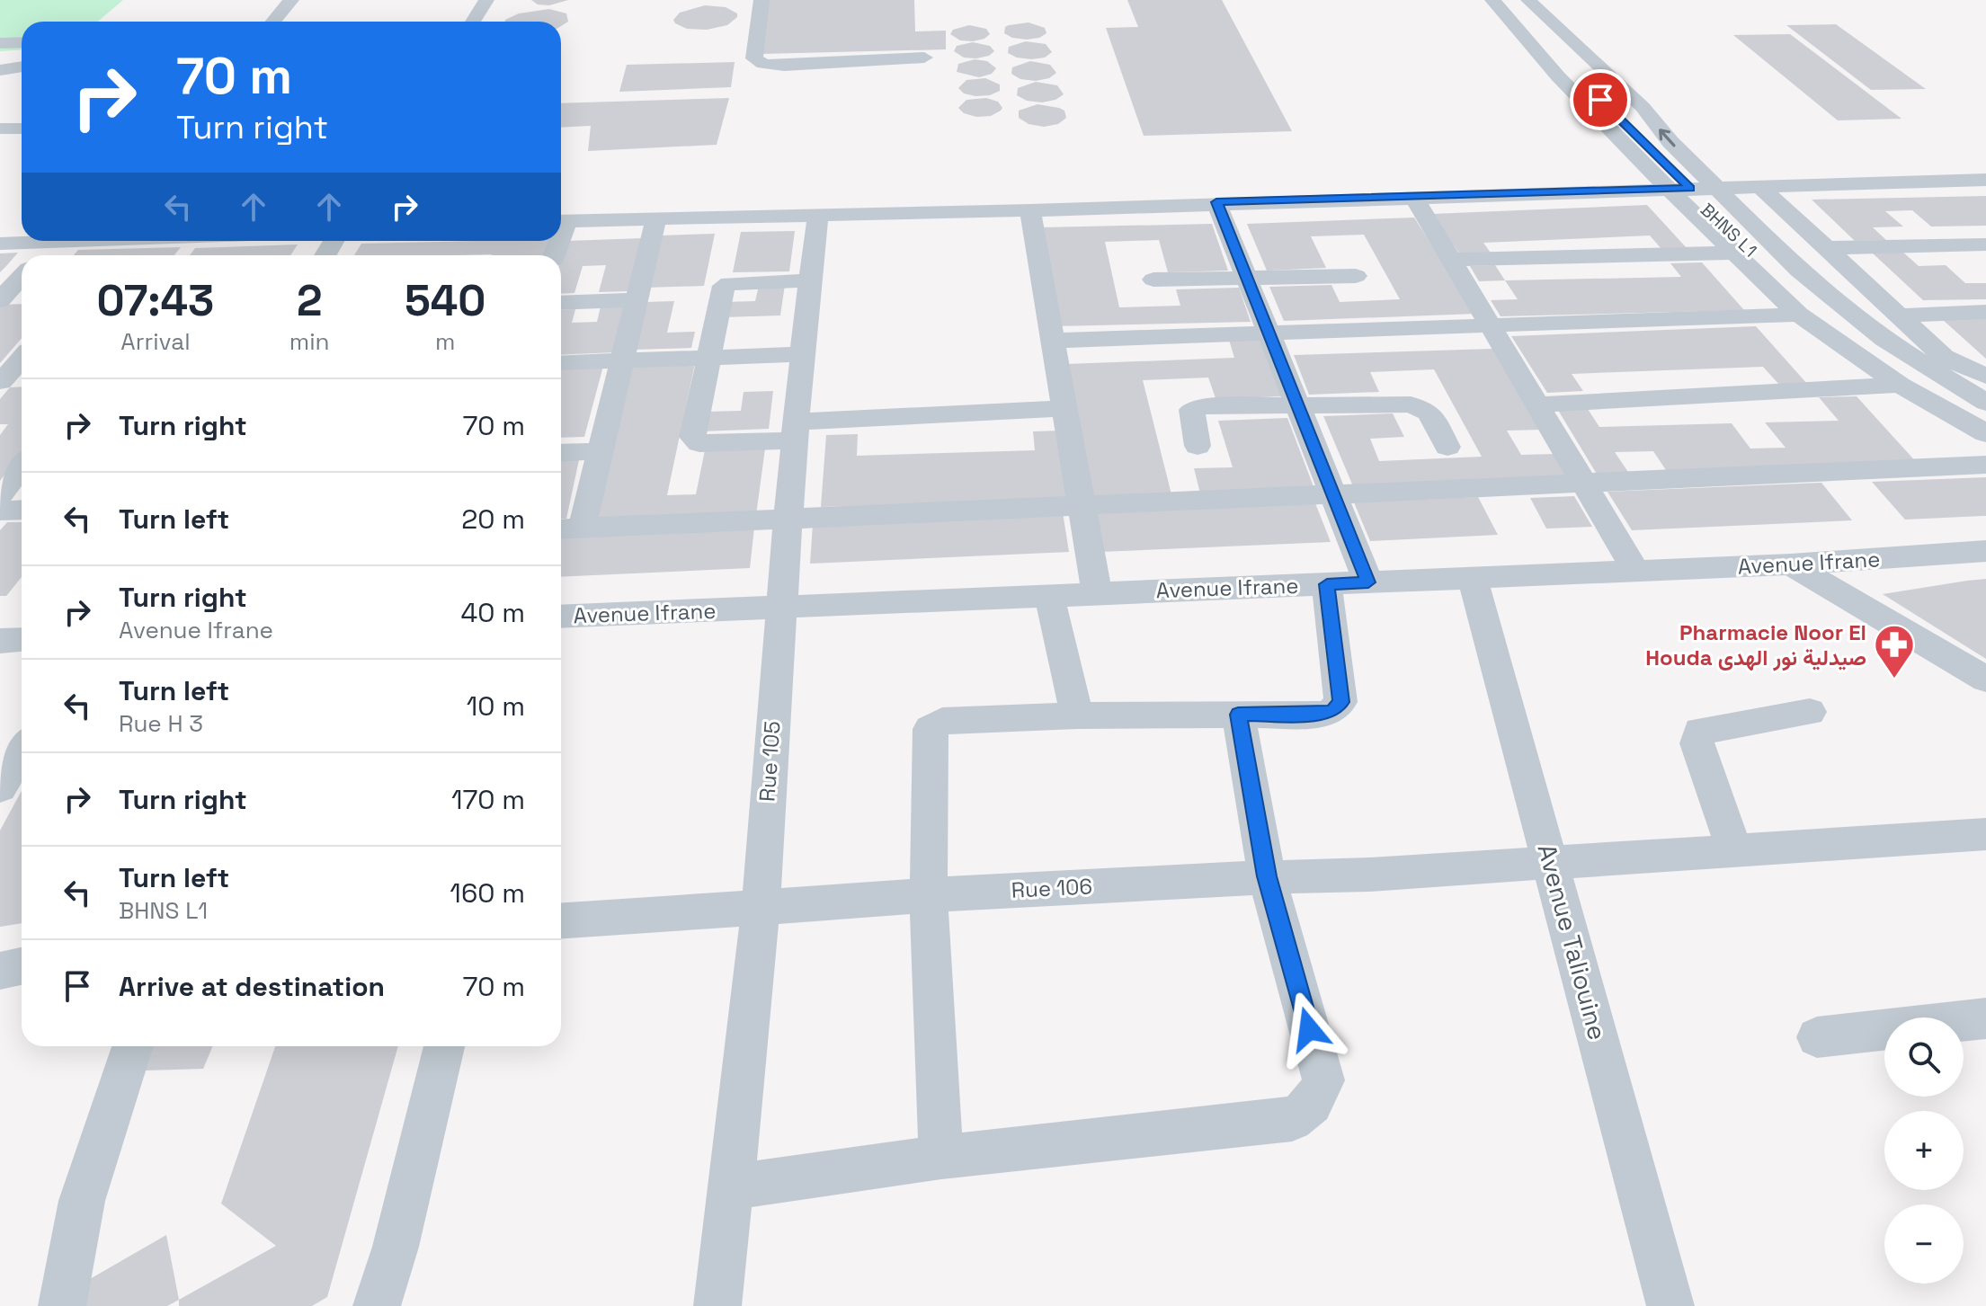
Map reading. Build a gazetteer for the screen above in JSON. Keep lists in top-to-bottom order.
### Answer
{
  "streets": {
    "street": [
      "BHNS L1",
      "Avenue Ifrane",
      "Rue 105",
      "Rue 106",
      "Avenue Taliouine"
    ]
  },
  "crossings": [
    ["Avenue Ifrane", "Rue 105"],
    ["Avenue Ifrane", "Avenue Taliouine"],
    ["Rue 105", "Rue 106"],
    ["Rue 106", "Avenue Taliouine"]
  ],
  "places": {
    "pharmacy": ["Pharmacie Noor El Houda صيدلية نور الهدى"]
  },
  "page": {
    "turn": ["70 m", "Turn right"],
    "eta": [
      "07:43",
      "Arrival",
      "2",
      "min",
      "540",
      "m"
    ],
    "list": [
      {
        "name": "Turn right",
        "value": "70 m"
      },
      {
        "name": "Turn left",
        "value": "20 m"
      },
      {
        "name": "Turn right",
        "note": "Avenue Ifrane",
        "value": "40 m"
      },
      {
        "name": "Turn left",
        "note": "Rue H 3",
        "value": "10 m"
      },
      {
        "name": "Turn right",
        "value": "170 m"
      },
      {
        "name": "Turn left",
        "note": "BHNS L1",
        "value": "160 m"
      },
      {
        "name": "Arrive at destination",
        "value": "70 m"
      }
    ],
    "map_buttons": ["+", "−"]
  }
}
